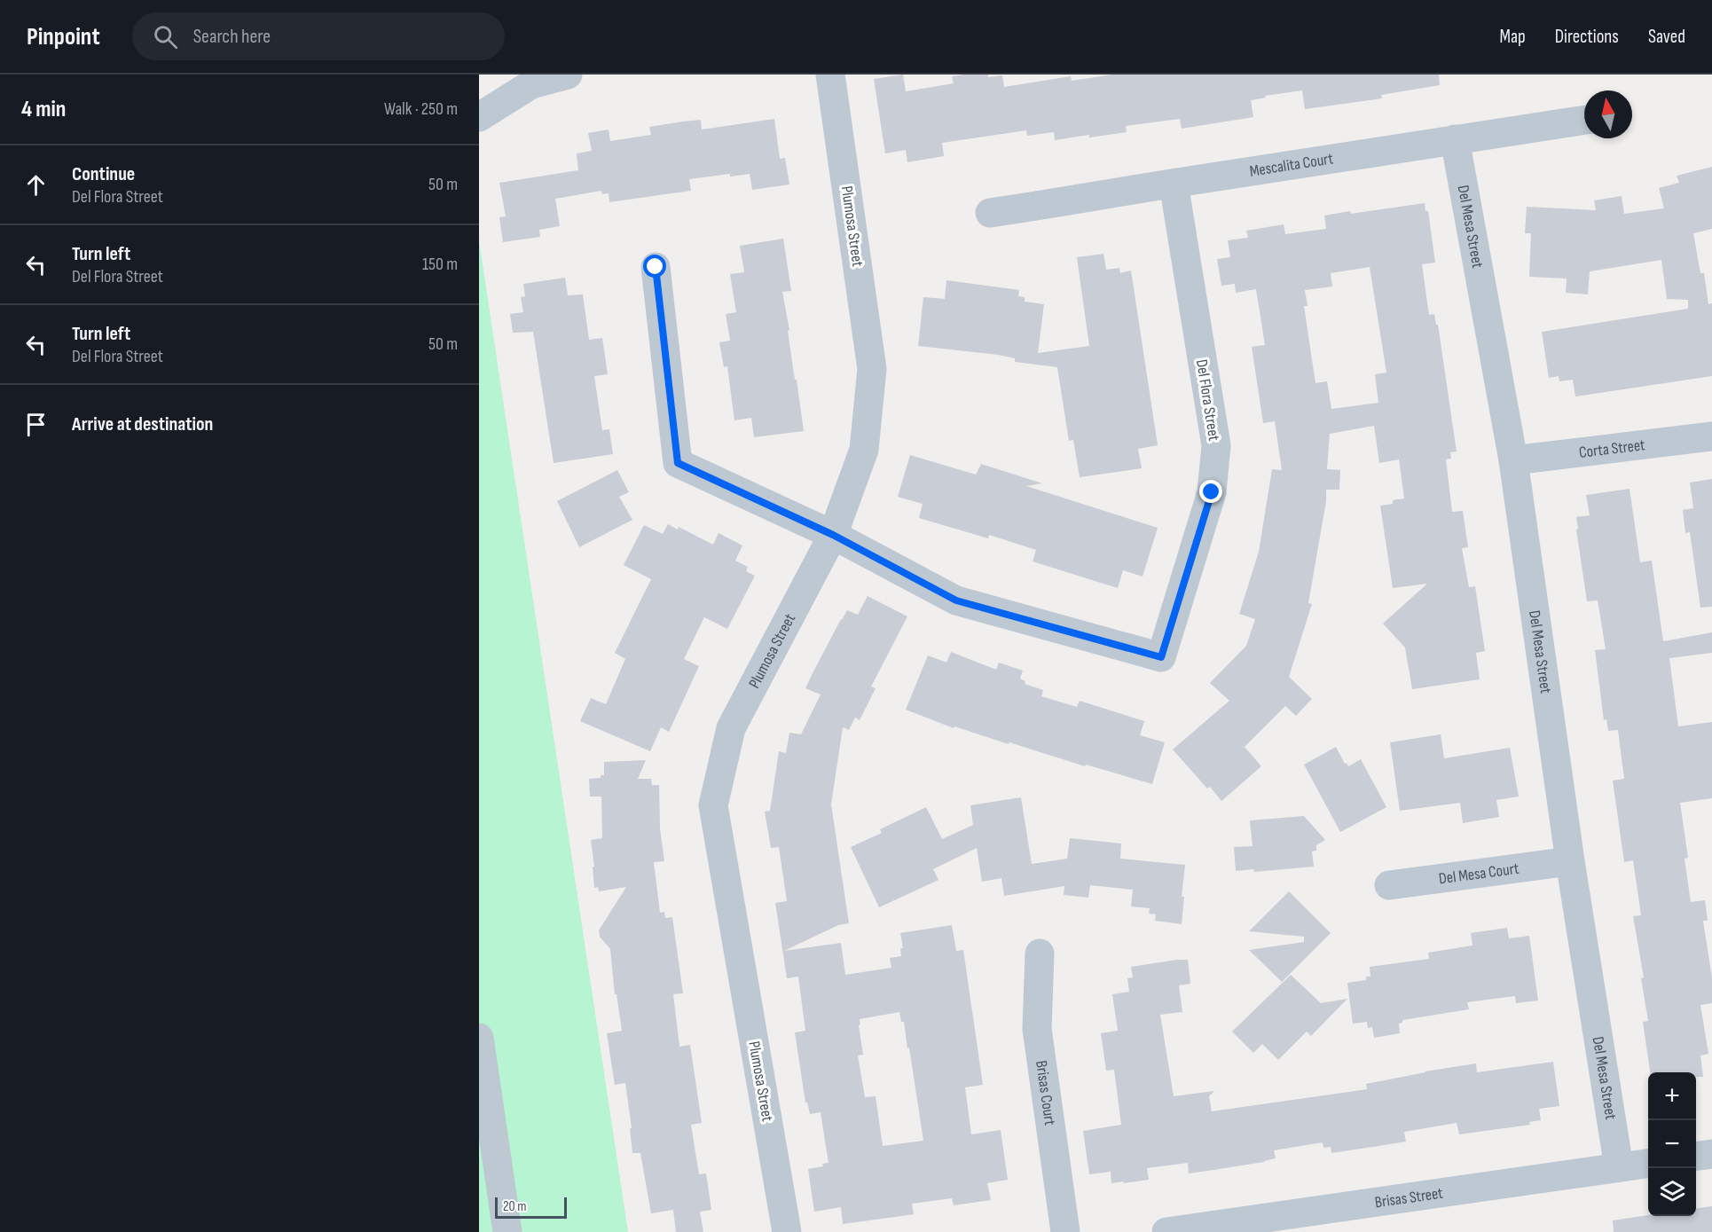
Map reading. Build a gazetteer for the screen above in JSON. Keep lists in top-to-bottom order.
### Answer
{
  "streets": {
    "street": [
      "Mescalita Court",
      "Plumosa Street",
      "Del Mesa Street",
      "Del Flora Street",
      "Corta Street",
      "Del Mesa Court",
      "Brisas Court",
      "Brisas Street"
    ]
  },
  "crossings": [
    ["Mescalita Court", "Del Mesa Street"],
    ["Mescalita Court", "Del Flora Street"],
    ["Plumosa Street", "Del Flora Street"],
    ["Del Mesa Street", "Corta Street"],
    ["Del Mesa Street", "Del Mesa Court"],
    ["Del Mesa Street", "Brisas Street"]
  ],
  "scale_bar": "20 m",
  "north": "top",
  "page": {
    "header": "Pinpoint",
    "search": "Search here",
    "nav": ["Map", "Directions", "Saved"],
    "heading": ["4 min", "Walk · 250 m"],
    "list": [
      ["Continue", "Del Flora Street", "50 m"],
      ["Turn left", "Del Flora Street", "150 m"],
      ["Turn left", "Del Flora Street", "50 m"],
      "Arrive at destination"
    ],
    "map_buttons": ["+", "−"],
    "scale": "20 m"
  }
}
